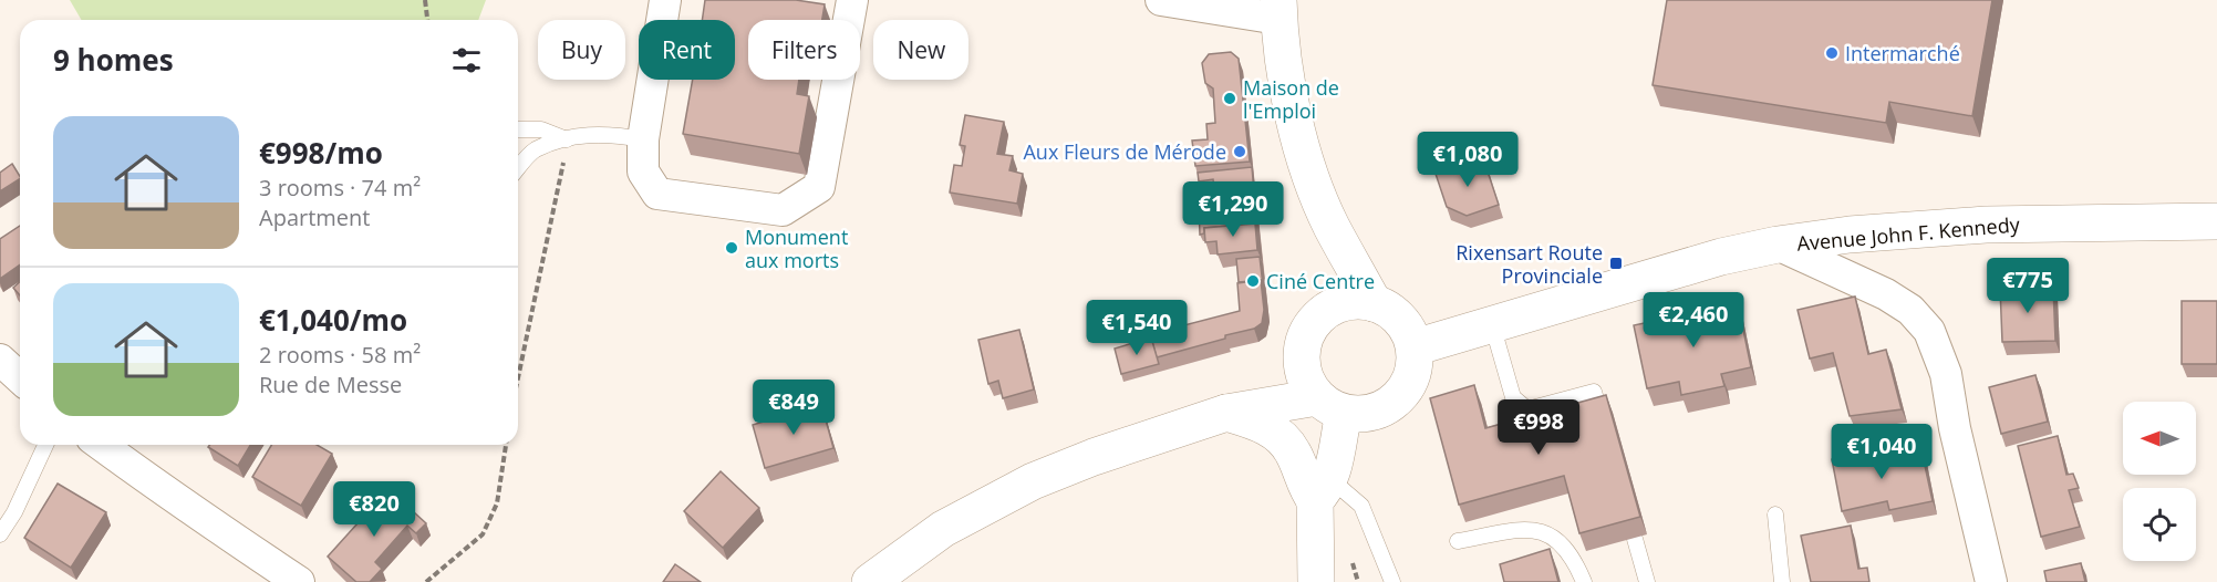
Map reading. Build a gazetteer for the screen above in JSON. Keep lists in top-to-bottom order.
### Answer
{
  "streets": {
    "main road": ["Avenue John F. Kennedy"]
  },
  "places": {
    "other": [
      "Intermarché",
      "Maison de l'Emploi",
      "Aux Fleurs de Mérode",
      "Monument aux morts",
      "Ciné Centre"
    ],
    "transit": ["Rixensart Route Provinciale"]
  },
  "north": "left",
  "page": {
    "chip": [
      "Buy",
      "Rent",
      "Filters",
      "New"
    ],
    "heading": "9 homes",
    "list": [
      {
        "name": "€998/mo",
        "note": "3 rooms · 74 m² · Apartment"
      },
      {
        "name": "€1,040/mo",
        "note": "2 rooms · 58 m² · Rue de Messe"
      }
    ],
    "price": [
      "€1,080",
      "€1,290",
      "€775",
      "€2,460",
      "€1,540",
      "€849",
      "€998",
      "€1,040",
      "€820"
    ]
  }
}
